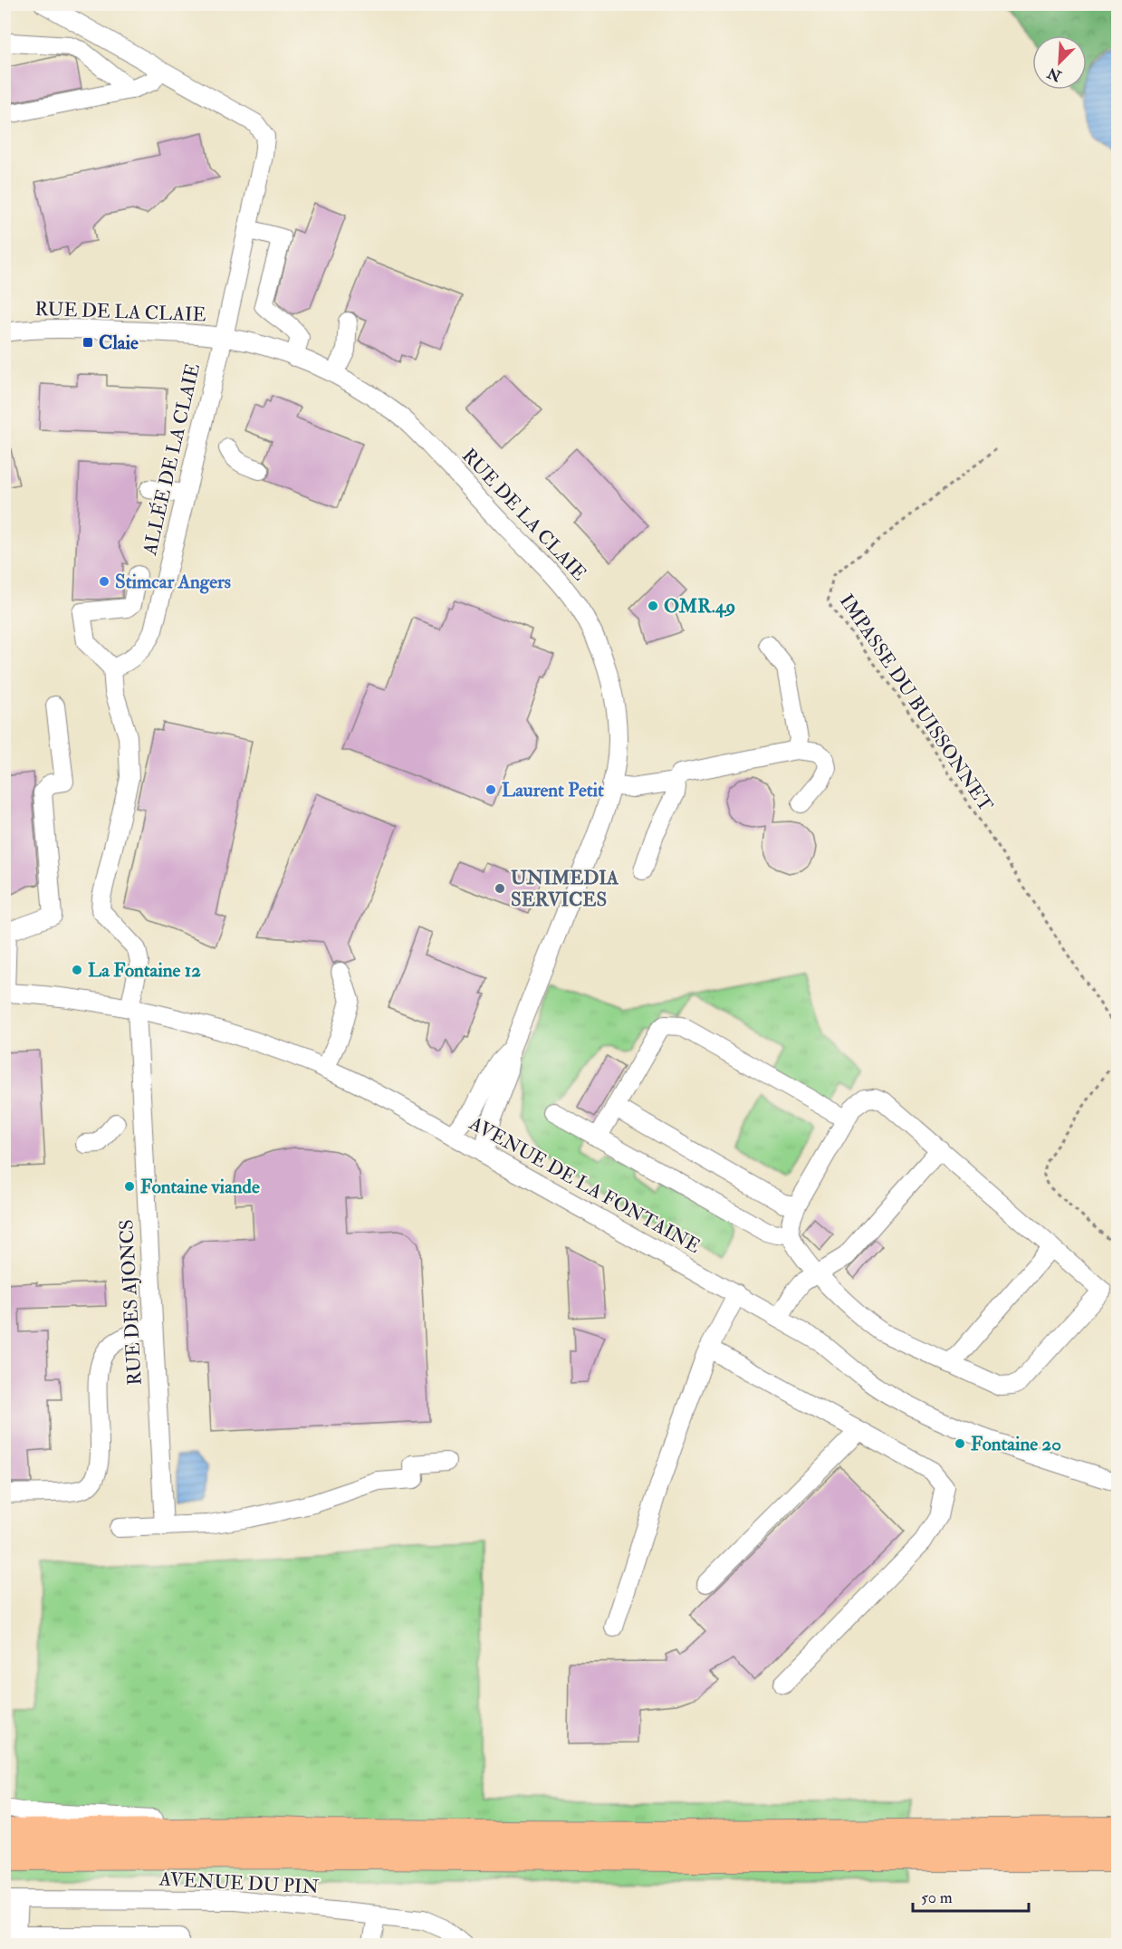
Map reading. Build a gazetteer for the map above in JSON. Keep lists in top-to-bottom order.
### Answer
{
  "streets": {
    "street": [
      "RUE DE LA CLAIE",
      "ALLÉE DE LA CLAIE",
      "AVENUE DE LA FONTAINE",
      "RUE DES AJONCS",
      "AVENUE DU PIN"
    ],
    "path": ["IMPASSE DU BUISSONNET"]
  },
  "crossings": [
    ["RUE DE LA CLAIE", "ALLÉE DE LA CLAIE"],
    ["RUE DE LA CLAIE", "AVENUE DE LA FONTAINE"],
    ["ALLÉE DE LA CLAIE", "RUE DES AJONCS"],
    ["AVENUE DE LA FONTAINE", "RUE DES AJONCS"]
  ],
  "places": {
    "transit": ["Claie"],
    "other": [
      "Stimcar Angers",
      "OMR.49",
      "Laurent Petit",
      "UNIMEDIA SERVICES",
      "La Fontaine 12",
      "Fontaine viande",
      "Fontaine 20"
    ]
  },
  "scale_bar": "50 m",
  "north": "bottom left"
}
